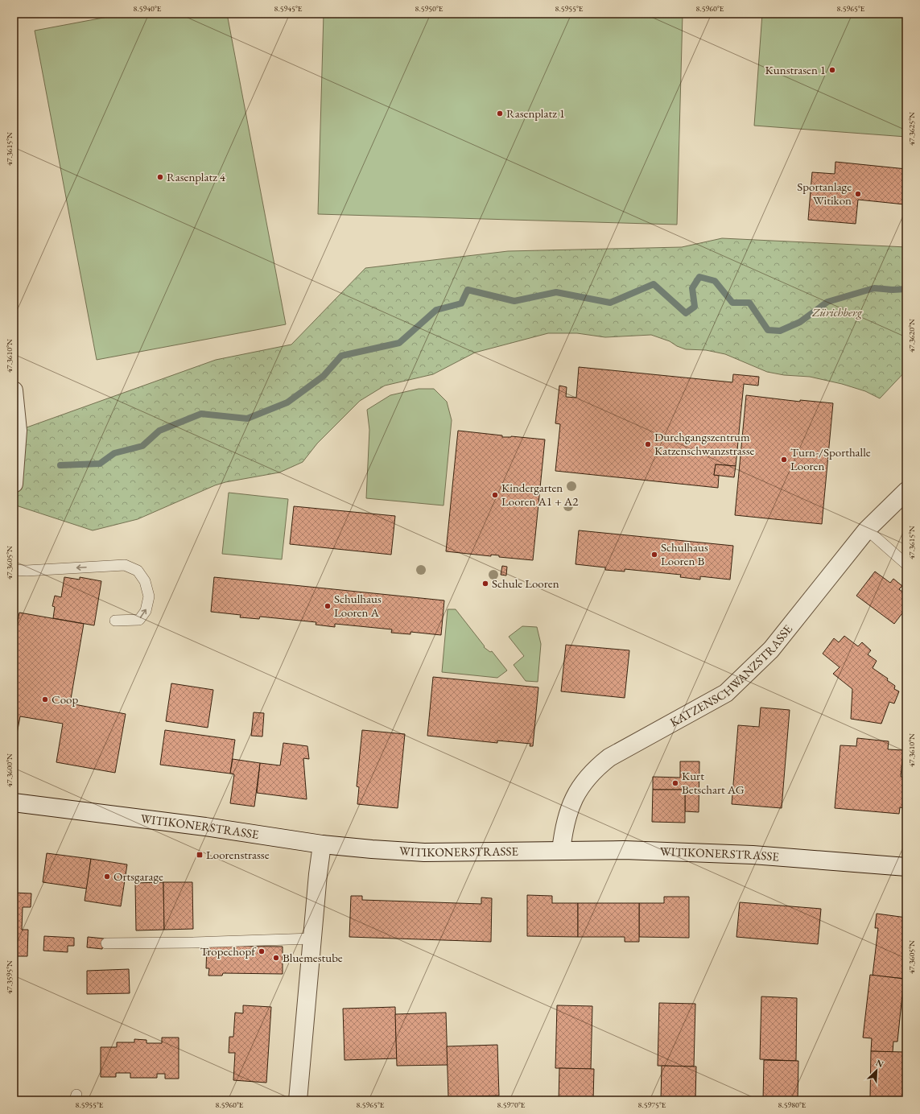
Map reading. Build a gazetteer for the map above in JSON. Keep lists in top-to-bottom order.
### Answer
{
  "streets": {
    "main road": ["KATZENSCHWANZSTRASSE", "WITIKONERSTRASSE"]
  },
  "crossings": [
    ["KATZENSCHWANZSTRASSE", "WITIKONERSTRASSE"]
  ],
  "parks": ["Zürichberg"],
  "places": {
    "other": [
      "Kunstrasen 1",
      "Rasenplatz 1",
      "Rasenplatz 4",
      "Sportanlage Witikon",
      "Durchgangszentrum Katzenschwanzstrasse",
      "Turn-/Sporthalle Looren",
      "Kindergarten Looren A1 + A2",
      "Schulhaus Looren B",
      "Schule Looren",
      "Schulhaus Looren A",
      "Coop",
      "Kurt Betschart AG",
      "Ortsgarage",
      "Tropechopf",
      "Bluemestube"
    ],
    "transit": ["Loorenstrasse"]
  },
  "north": "top right",
  "coordinates": [
    "8.5940°E",
    "8.5945°E",
    "8.5950°E",
    "8.5955°E",
    "8.5960°E",
    "8.5965°E",
    "47.3625°N",
    "47.3615°N",
    "47.3620°N",
    "47.3610°N",
    "47.3605°N",
    "47.3600°N",
    "47.3595°N",
    "8.5970°E",
    "8.5975°E",
    "8.5980°E"
  ]
}
